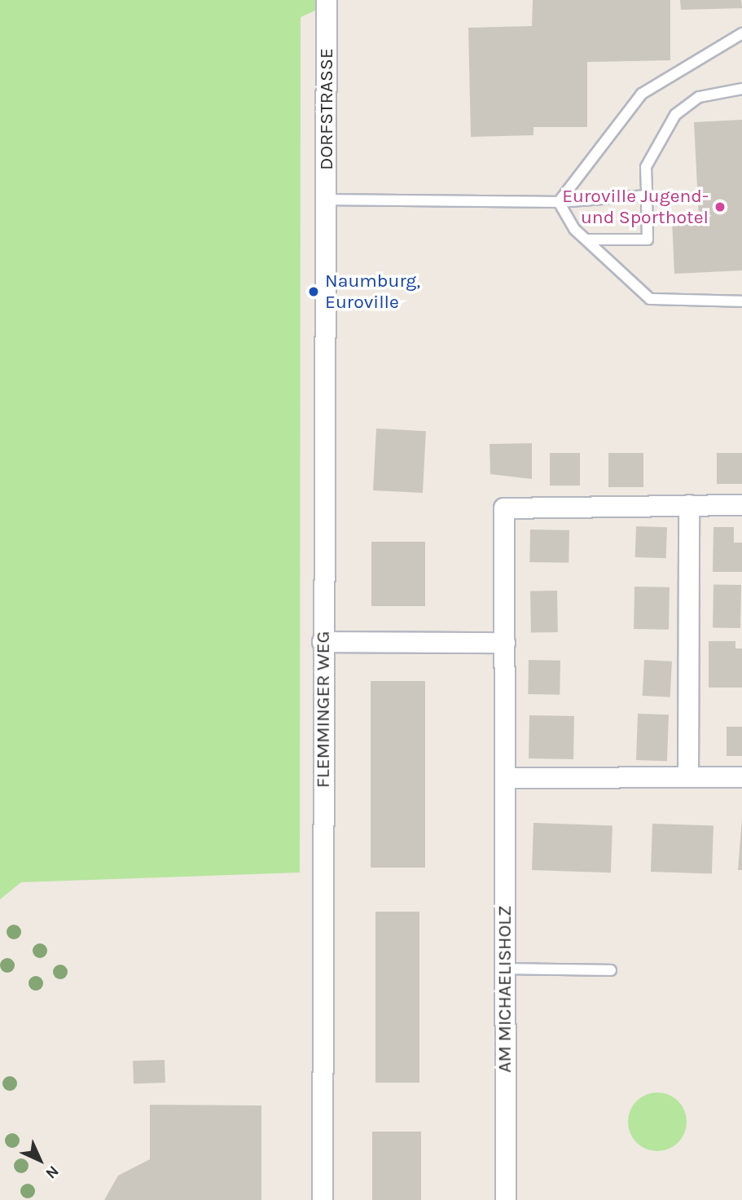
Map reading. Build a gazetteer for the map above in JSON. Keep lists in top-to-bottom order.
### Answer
{
  "streets": {
    "street": ["DORFSTRASSE", "FLEMMINGER WEG", "AM MICHAELISHOLZ"]
  },
  "crossings": [
    ["DORFSTRASSE", "FLEMMINGER WEG"]
  ],
  "places": ["Euroville Jugend- und Sporthotel", "Naumburg, Euroville"],
  "north": "bottom right"
}
